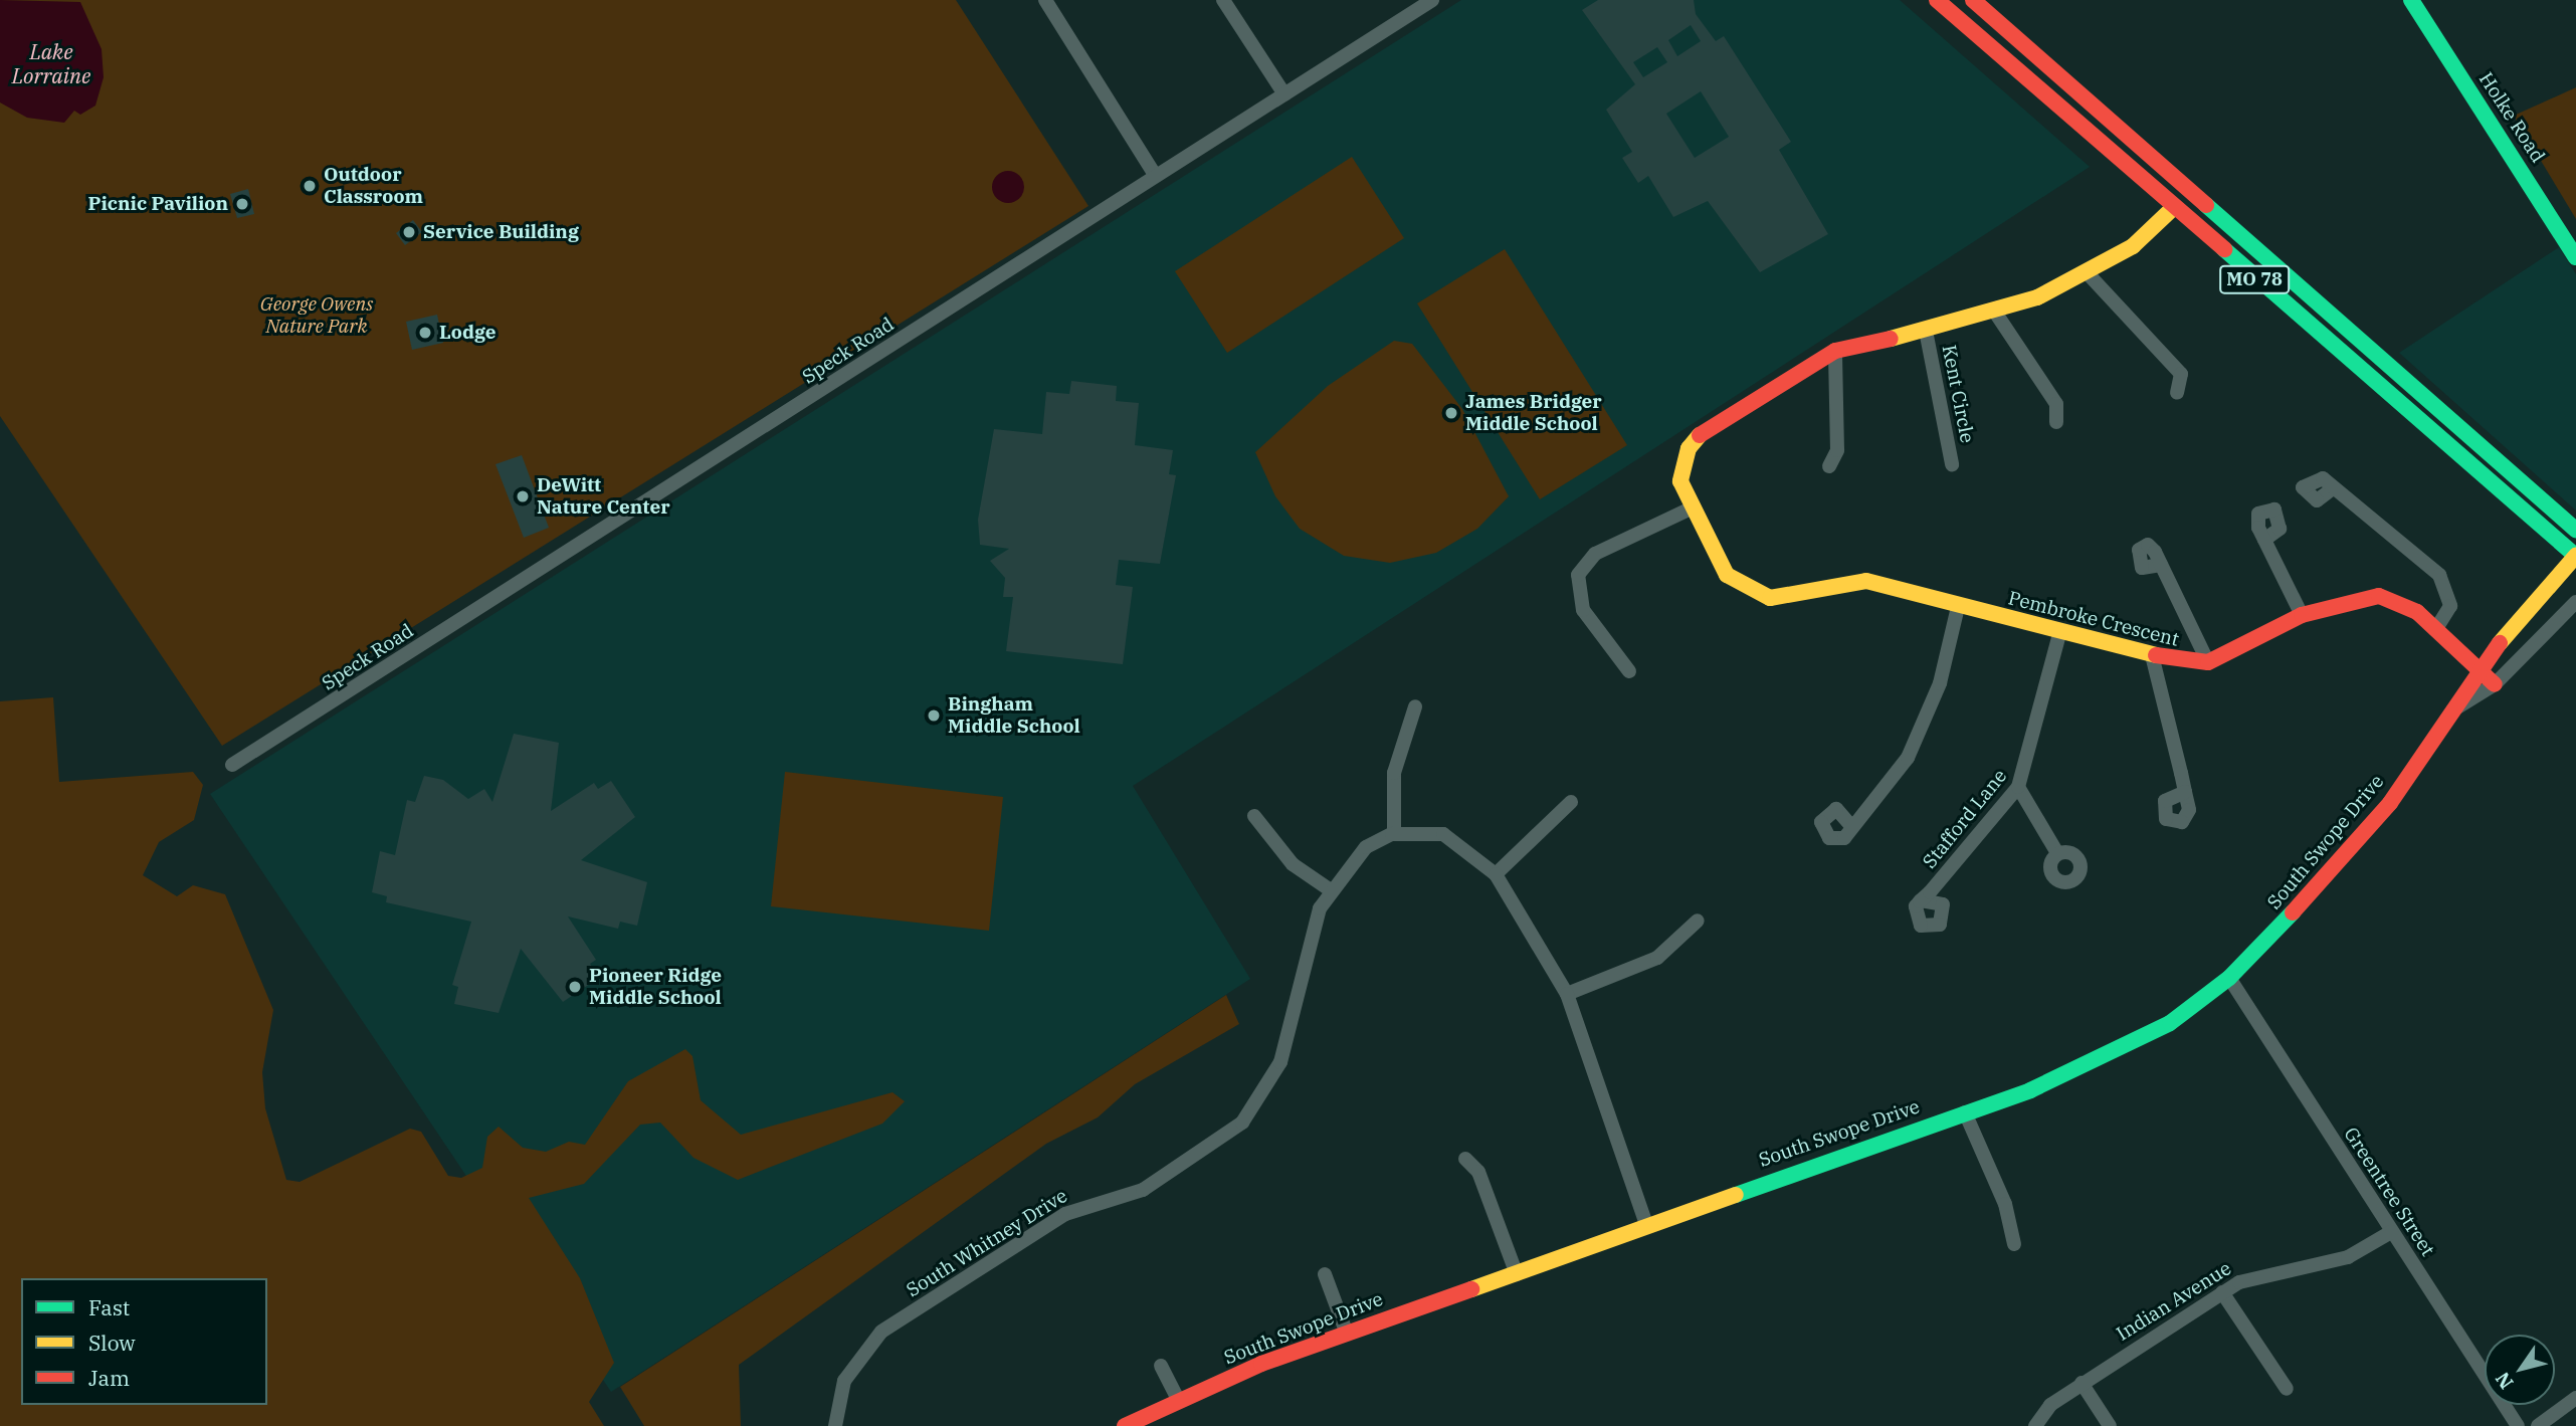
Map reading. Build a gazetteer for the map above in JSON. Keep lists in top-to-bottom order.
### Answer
{
  "streets": {
    "street": [
      "Holke Road",
      "MO 78",
      "Speck Road",
      "Kent Circle",
      "Pembroke Crescent",
      "Stafford Lane",
      "South Swope Drive",
      "Greentree Street",
      "South Whitney Drive",
      "Indian Avenue"
    ]
  },
  "crossings": [
    ["MO 78", "Pembroke Crescent"],
    ["MO 78", "South Swope Drive"],
    ["Kent Circle", "Pembroke Crescent"],
    ["Pembroke Crescent", "Stafford Lane"],
    ["South Swope Drive", "Greentree Street"],
    ["Greentree Street", "Indian Avenue"]
  ],
  "water": ["Lake Lorraine"],
  "parks": ["George Owens Nature Park"],
  "places": [
    "Outdoor Classroom",
    "Picnic Pavilion",
    "Service Building",
    "Lodge",
    "James Bridger Middle School",
    "DeWitt Nature Center",
    "Bingham Middle School",
    "Pioneer Ridge Middle School"
  ],
  "legend": ["Fast", "Slow", "Jam"],
  "north": "bottom left"
}
